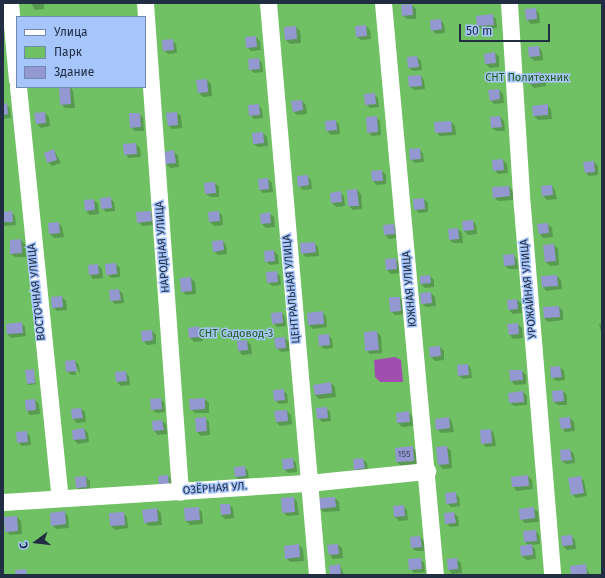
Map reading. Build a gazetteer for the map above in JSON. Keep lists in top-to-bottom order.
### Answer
{
  "streets": {
    "lane": [
      "НАРОДНАЯ УЛИЦА",
      "ЦЕНТРАЛЬНАЯ УЛИЦА",
      "ЮЖНАЯ УЛИЦА",
      "УРОЖАЙНАЯ УЛИЦА",
      "ВОСТОЧНАЯ УЛИЦА",
      "ОЗЁРНАЯ УЛ."
    ]
  },
  "crossings": [
    ["НАРОДНАЯ УЛИЦА", "ОЗЁРНАЯ УЛ."],
    ["ЦЕНТРАЛЬНАЯ УЛИЦА", "ОЗЁРНАЯ УЛ."],
    ["ЮЖНАЯ УЛИЦА", "ОЗЁРНАЯ УЛ."],
    ["ВОСТОЧНАЯ УЛИЦА", "ОЗЁРНАЯ УЛ."]
  ],
  "parks": ["СНТ Политехник", "СНТ Садовод-3"],
  "house_numbers": ["155"],
  "legend": ["Улица", "Парк", "Здание"],
  "scale_bar": "50 m",
  "north": "left"
}
